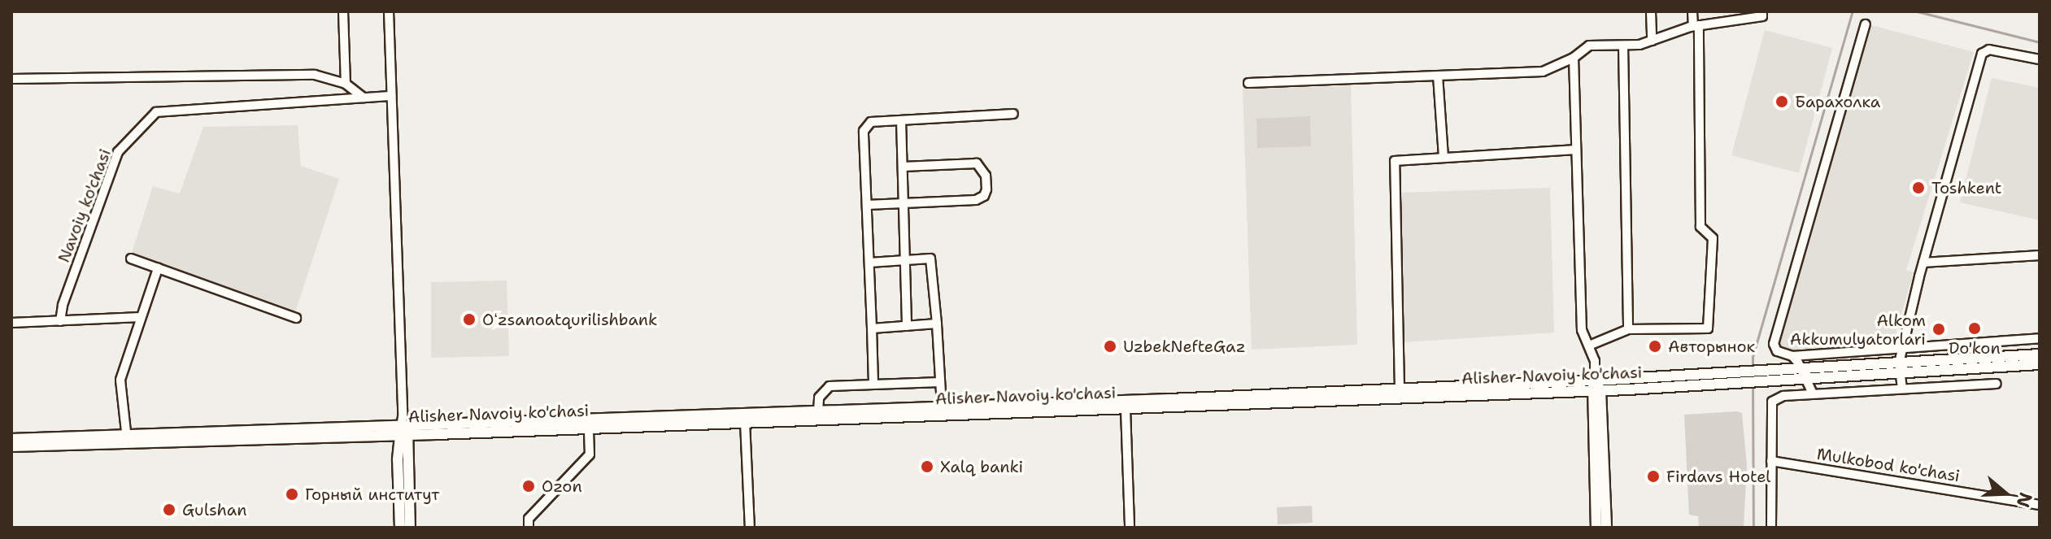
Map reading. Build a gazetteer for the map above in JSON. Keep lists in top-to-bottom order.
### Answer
{
  "streets": {
    "main road": ["Alisher Navoiy ko'chasi"],
    "street": ["Navoiy ko'chasi", "Mulkobod ko'chasi"]
  },
  "places": [
    "Барахолка",
    "Toshkent",
    "Oʻzsanoatqurilishbank",
    "Do'kon",
    "Alkom Akkumulyatorlari",
    "UzbekNefteGaz",
    "Авторынок",
    "Xalq banki",
    "Firdavs Hotel",
    "Ozon",
    "Горный институт",
    "Gulshan"
  ],
  "north": "right"
}
